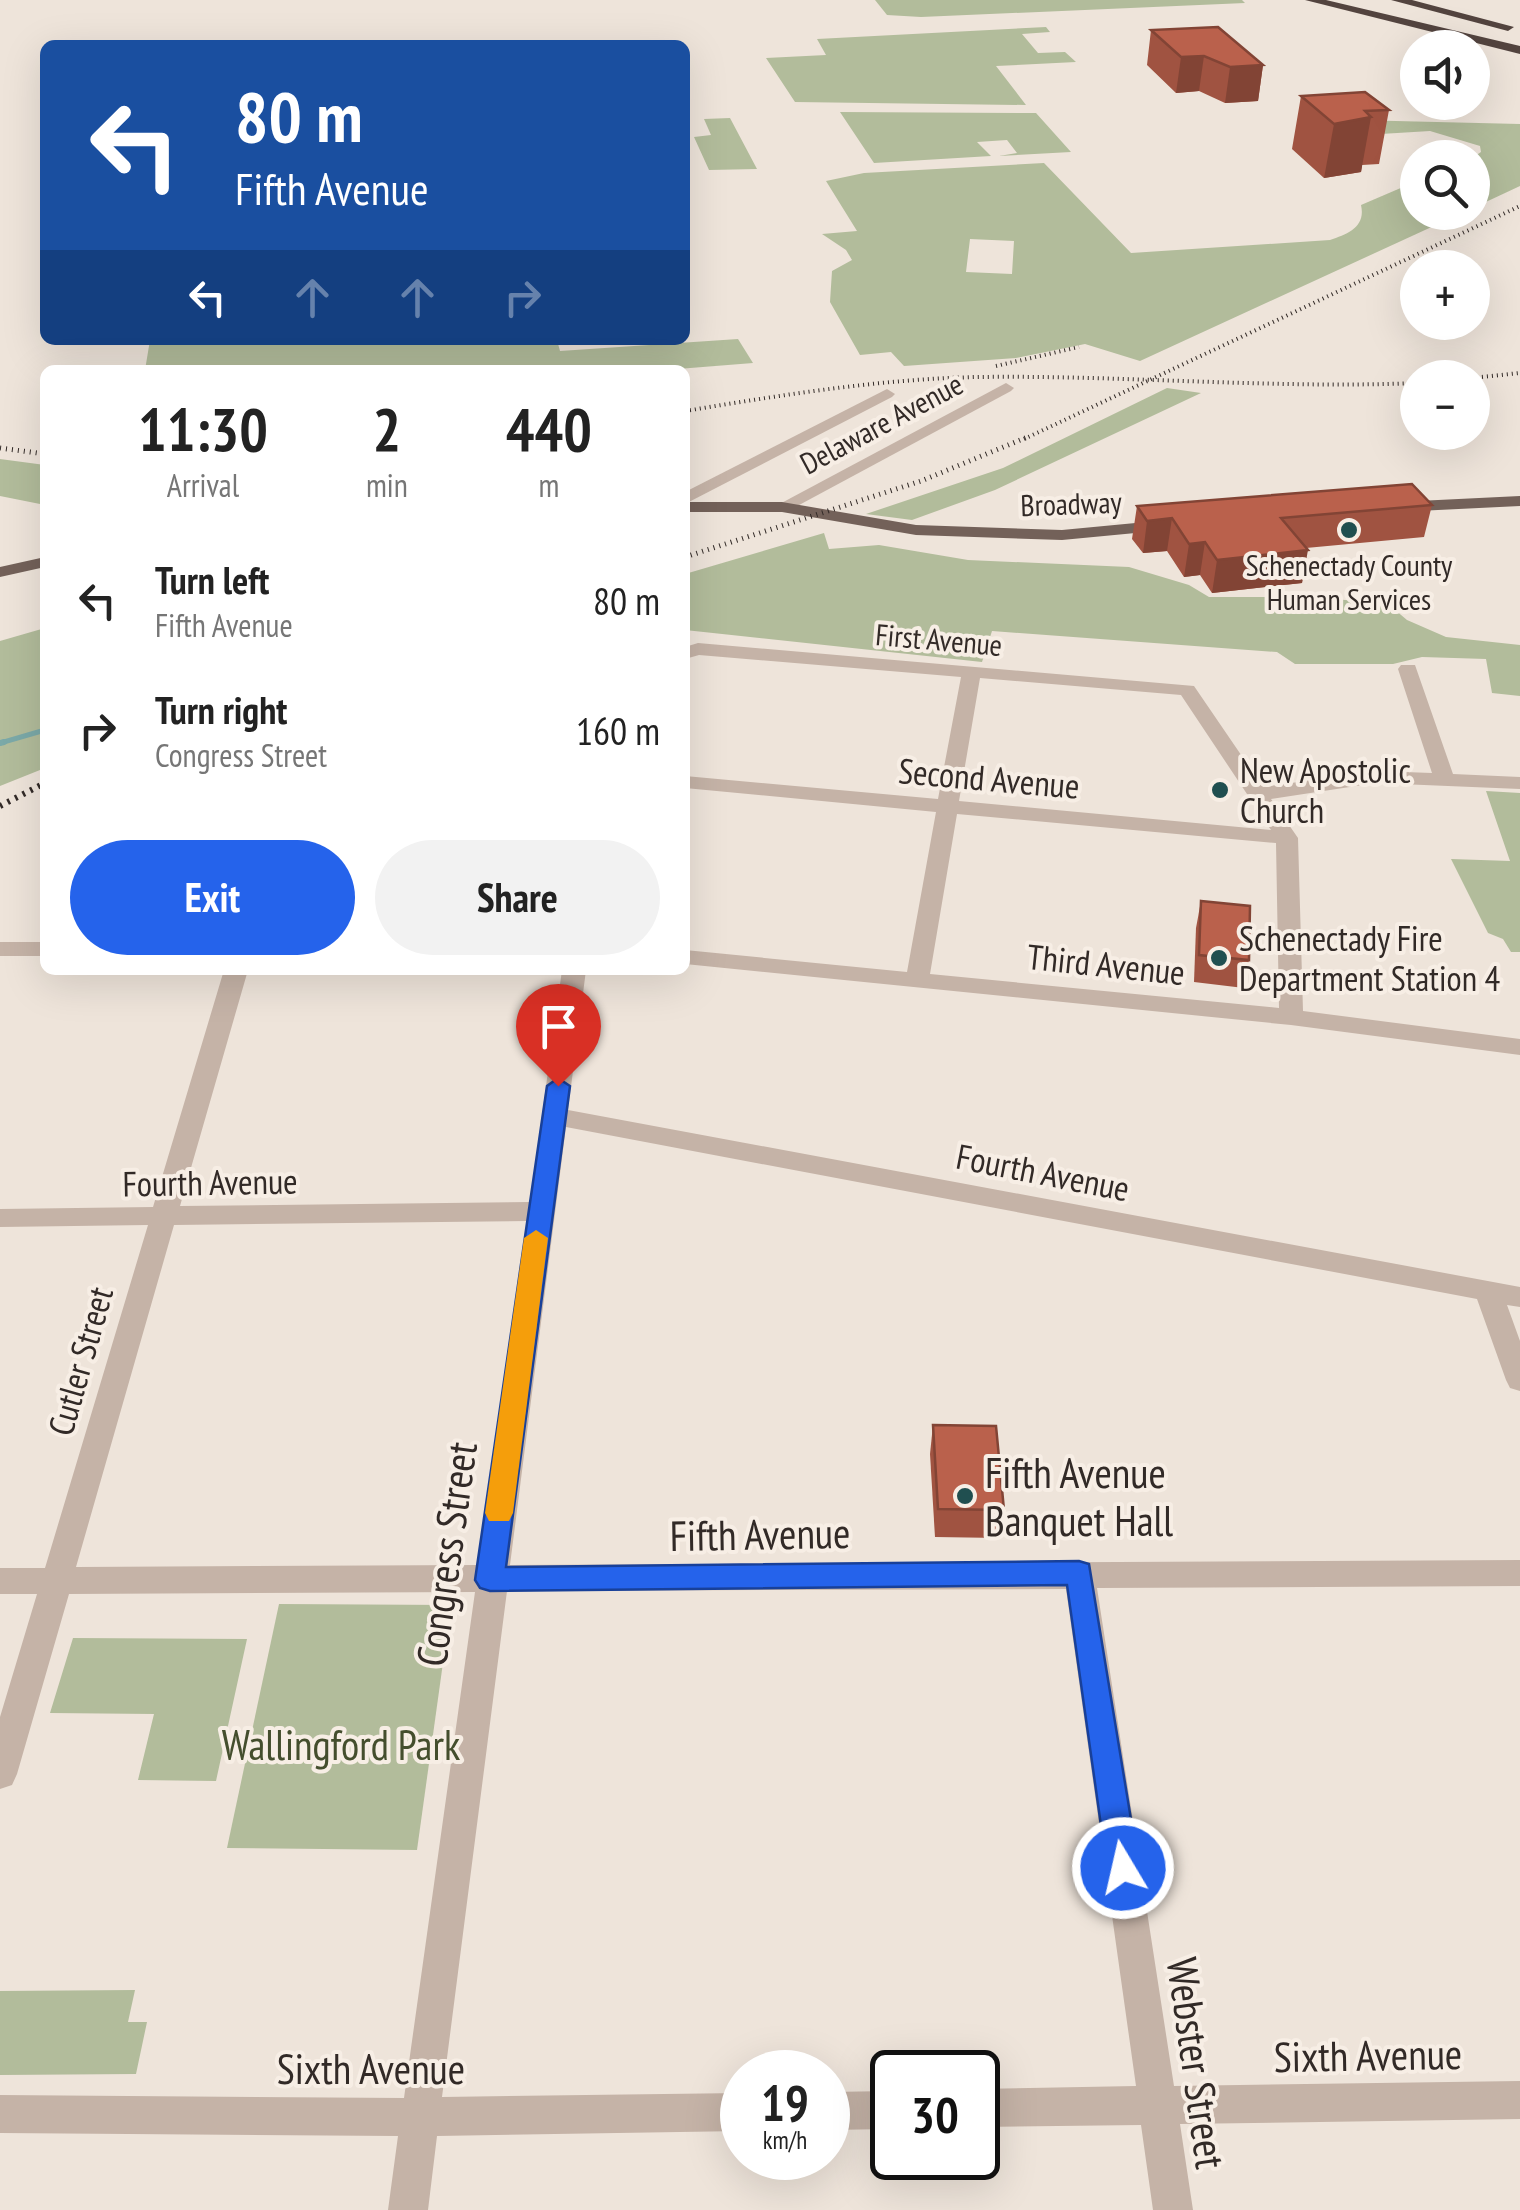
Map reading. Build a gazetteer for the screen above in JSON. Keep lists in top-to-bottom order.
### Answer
{
  "streets": {
    "main road": ["Broadway"],
    "street": [
      "Delaware Avenue",
      "First Avenue",
      "Second Avenue",
      "Third Avenue",
      "Fourth Avenue",
      "Cutler Street",
      "Fifth Avenue",
      "Congress Street",
      "Sixth Avenue",
      "Webster Street"
    ]
  },
  "crossings": [
    ["Delaware Avenue", "Broadway"],
    ["Fourth Avenue", "Cutler Street"],
    ["Fourth Avenue", "Congress Street"],
    ["Cutler Street", "Fifth Avenue"],
    ["Fifth Avenue", "Congress Street"],
    ["Fifth Avenue", "Webster Street"],
    ["Congress Street", "Sixth Avenue"],
    ["Sixth Avenue", "Webster Street"]
  ],
  "parks": ["Wallingford Park"],
  "places": [
    "Schenectady County Human Services",
    "New Apostolic Church",
    "Schenectady Fire Department Station 4",
    "Fifth Avenue Banquet Hall"
  ],
  "page": {
    "map_buttons": ["+", "−"],
    "turn": ["80 m", "Fifth Avenue"],
    "eta": [
      "11:30",
      "Arrival",
      "2",
      "min",
      "440",
      "m"
    ],
    "list": [
      {
        "name": "Turn left",
        "note": "Fifth Avenue",
        "value": "80 m"
      },
      {
        "name": "Turn right",
        "note": "Congress Street",
        "value": "160 m"
      }
    ],
    "buttons": ["Exit", "Share"],
    "speed": "19 km/h",
    "limit": "30"
  }
}
